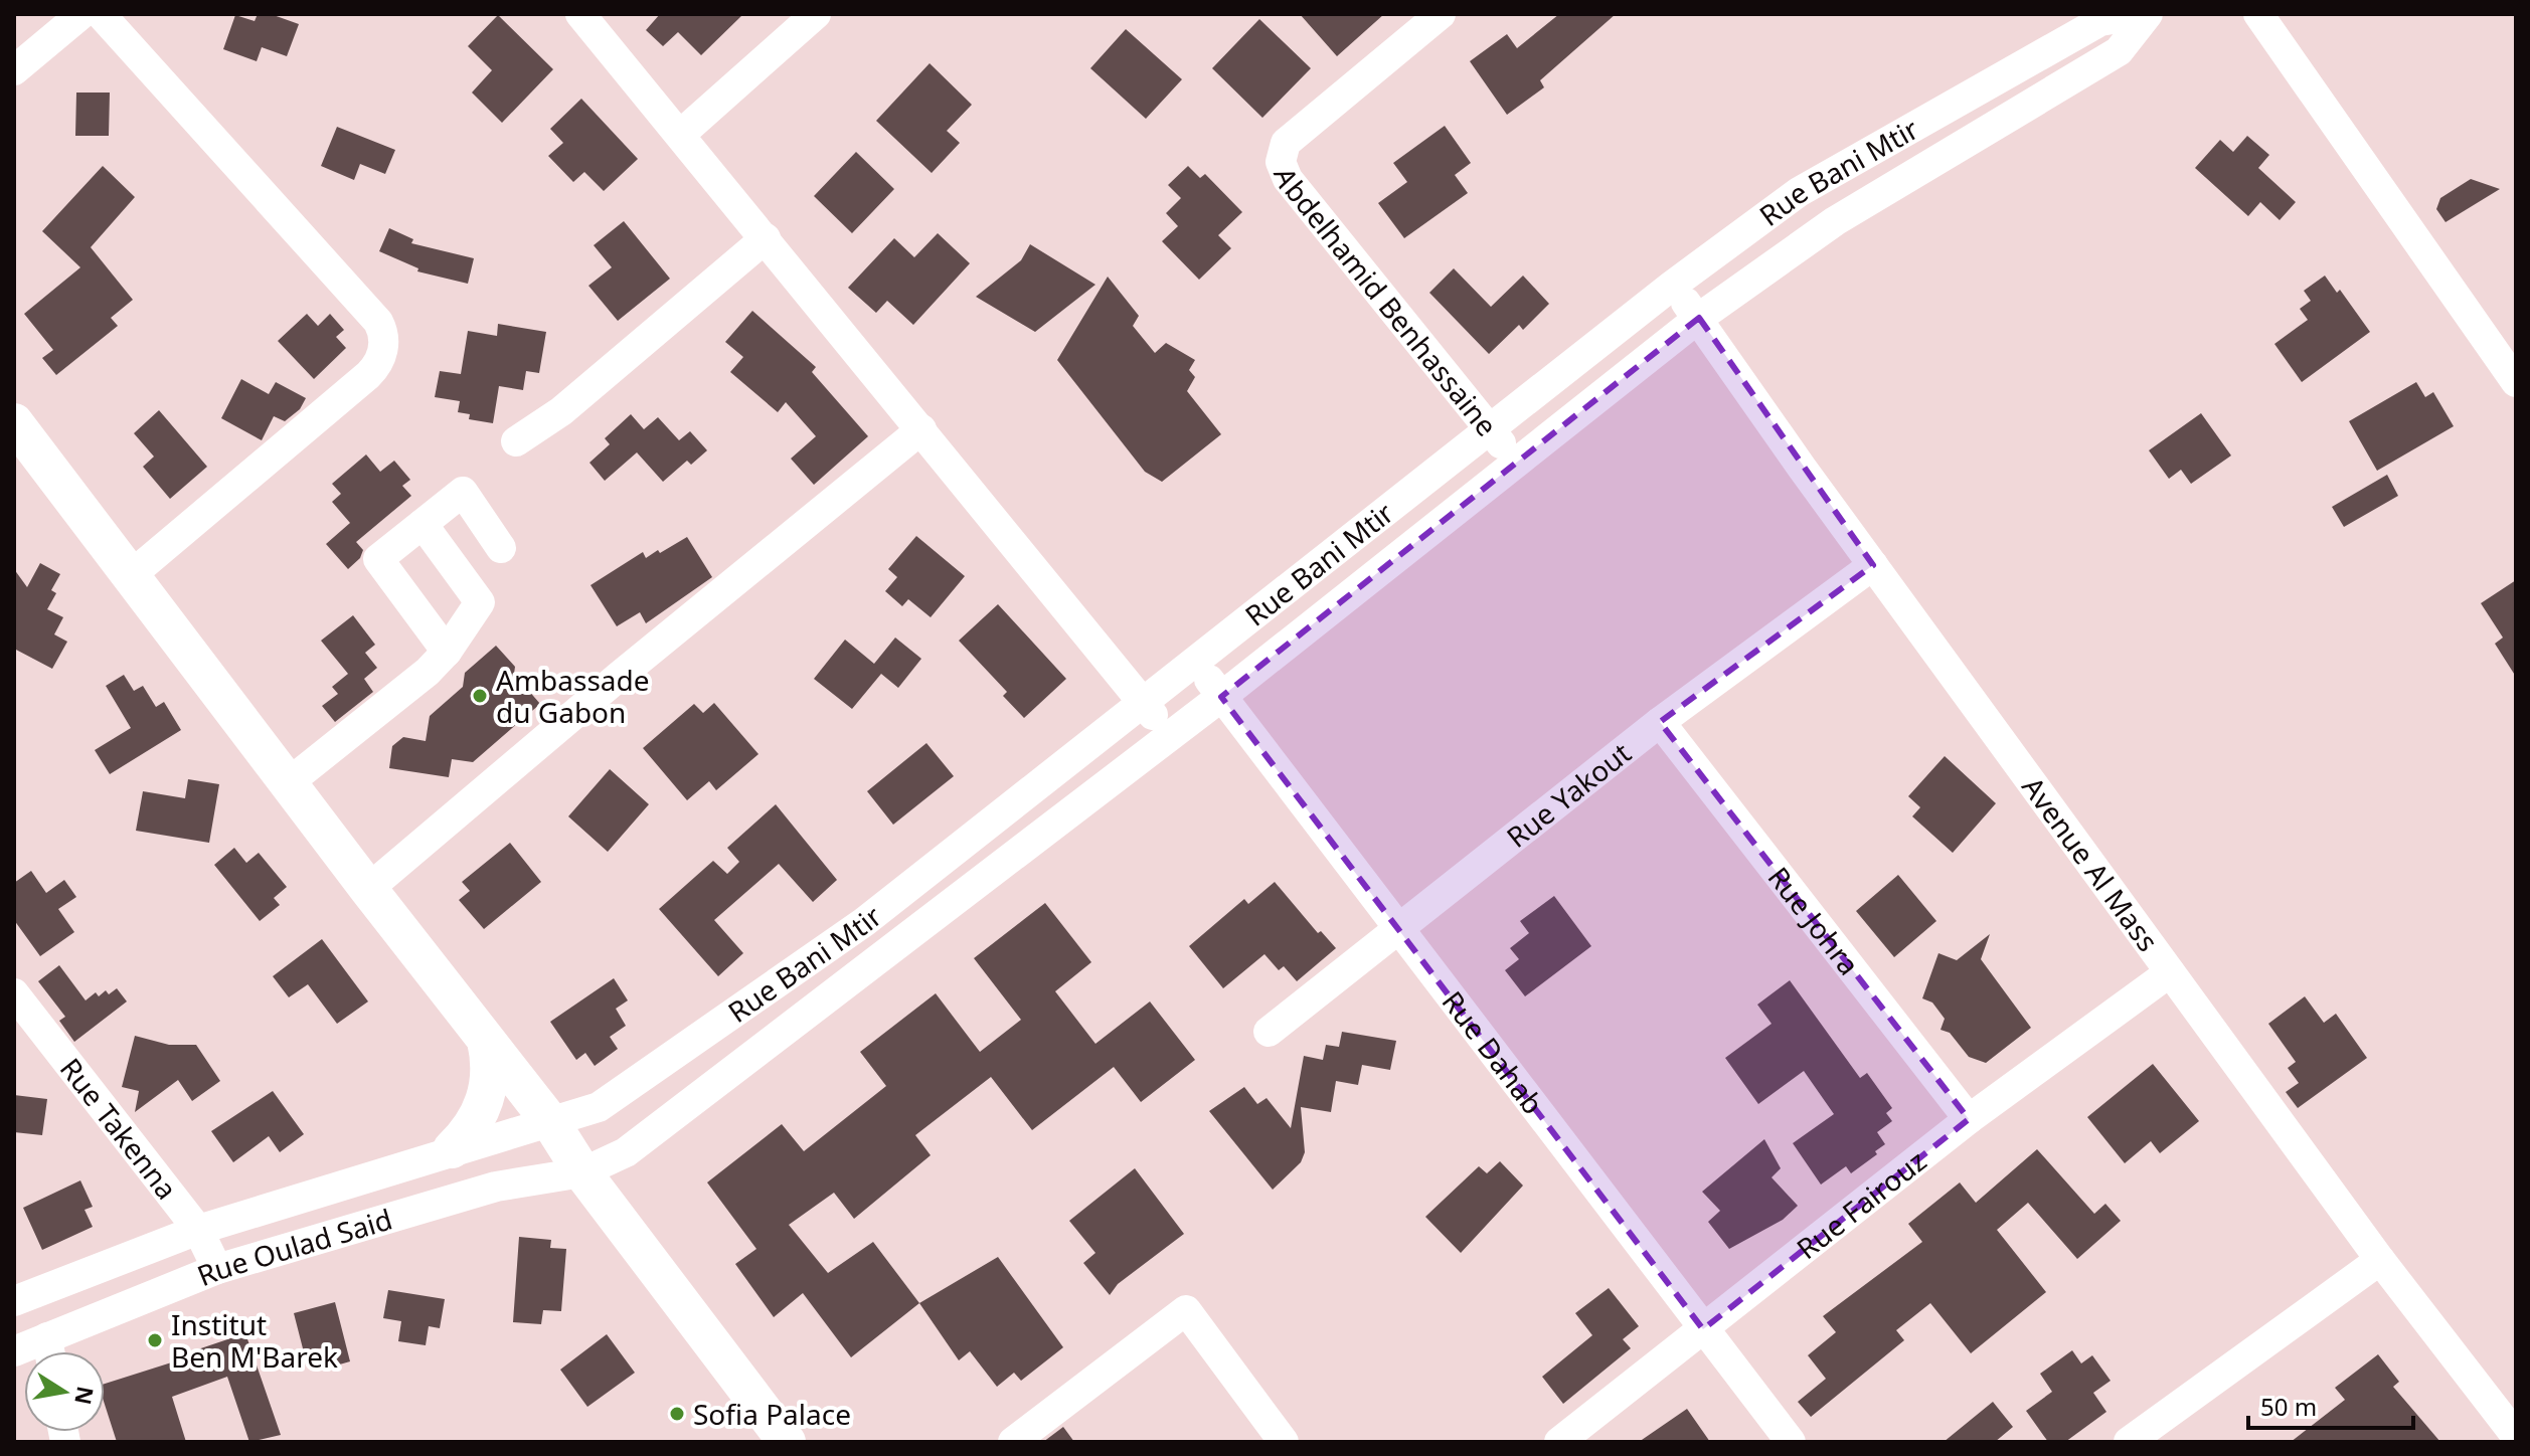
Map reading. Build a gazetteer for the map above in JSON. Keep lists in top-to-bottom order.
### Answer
{
  "streets": {
    "street": [
      "Rue Bani Mtir",
      "Abdelhamid Benhassaine",
      "Rue Yakout",
      "Avenue Al Mass",
      "Rue Johra",
      "Rue Dahab",
      "Rue Takenna",
      "Rue Fairouz",
      "Rue Oulad Said"
    ]
  },
  "crossings": [
    ["Rue Bani Mtir", "Abdelhamid Benhassaine"],
    ["Rue Bani Mtir", "Avenue Al Mass"],
    ["Rue Bani Mtir", "Rue Dahab"],
    ["Rue Bani Mtir", "Rue Oulad Said"],
    ["Rue Yakout", "Avenue Al Mass"],
    ["Rue Yakout", "Rue Johra"],
    ["Rue Yakout", "Rue Dahab"],
    ["Avenue Al Mass", "Rue Fairouz"],
    ["Rue Johra", "Rue Fairouz"],
    ["Rue Dahab", "Rue Fairouz"],
    ["Rue Takenna", "Rue Oulad Said"]
  ],
  "places": ["Ambassade du Gabon", "Institut Ben M'Barek", "Sofia Palace"],
  "scale_bar": "50 m",
  "north": "right"
}
